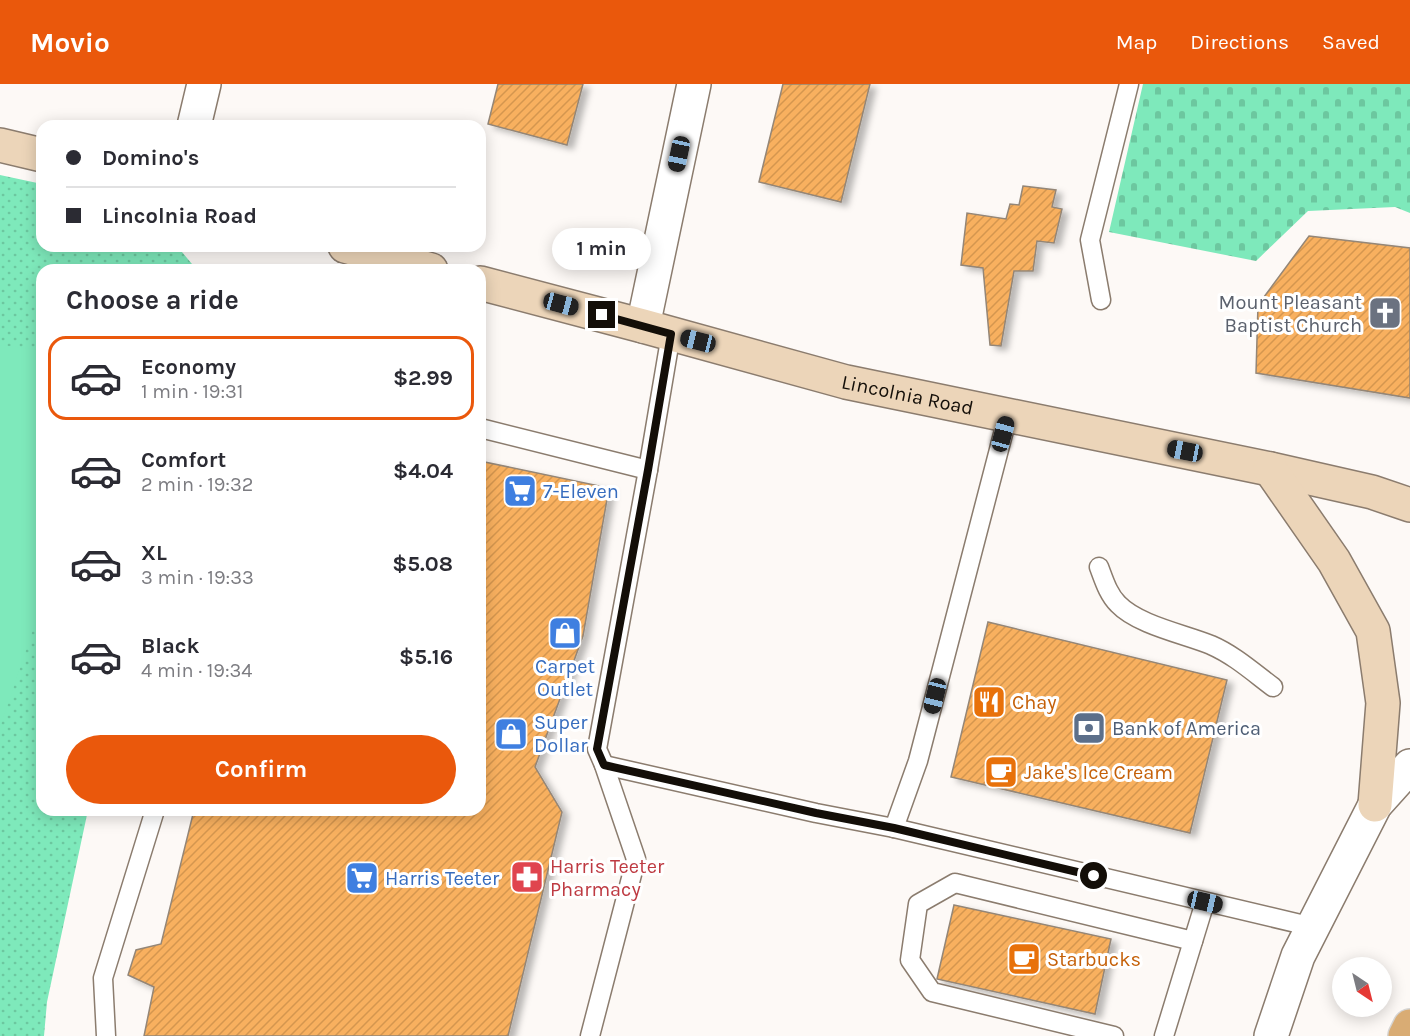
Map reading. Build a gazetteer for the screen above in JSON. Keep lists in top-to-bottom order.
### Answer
{
  "streets": {
    "main road": ["Lincolnia Road"]
  },
  "places": {
    "church": ["Mount Pleasant Baptist Church"],
    "supermarket": ["7-Eleven", "Harris Teeter"],
    "shop": ["Carpet Outlet", "Super Dollar"],
    "restaurant": ["Chay"],
    "bank": ["Bank of America"],
    "cafe": ["Jake's Ice Cream", "Starbucks"],
    "pharmacy": ["Harris Teeter Pharmacy"]
  },
  "north": "bottom right",
  "page": {
    "header": "Movio",
    "nav": ["Map", "Directions", "Saved"],
    "banner": ["Domino's", "Lincolnia Road"],
    "bubble": "1 min",
    "heading": "Choose a ride",
    "list": [
      {
        "name": "Economy",
        "note": "1 min · 19:31",
        "value": "$2.99"
      },
      {
        "name": "Comfort",
        "note": "2 min · 19:32",
        "value": "$4.04"
      },
      {
        "name": "XL",
        "note": "3 min · 19:33",
        "value": "$5.08"
      },
      {
        "name": "Black",
        "note": "4 min · 19:34",
        "value": "$5.16"
      }
    ],
    "buttons": "Confirm"
  }
}
